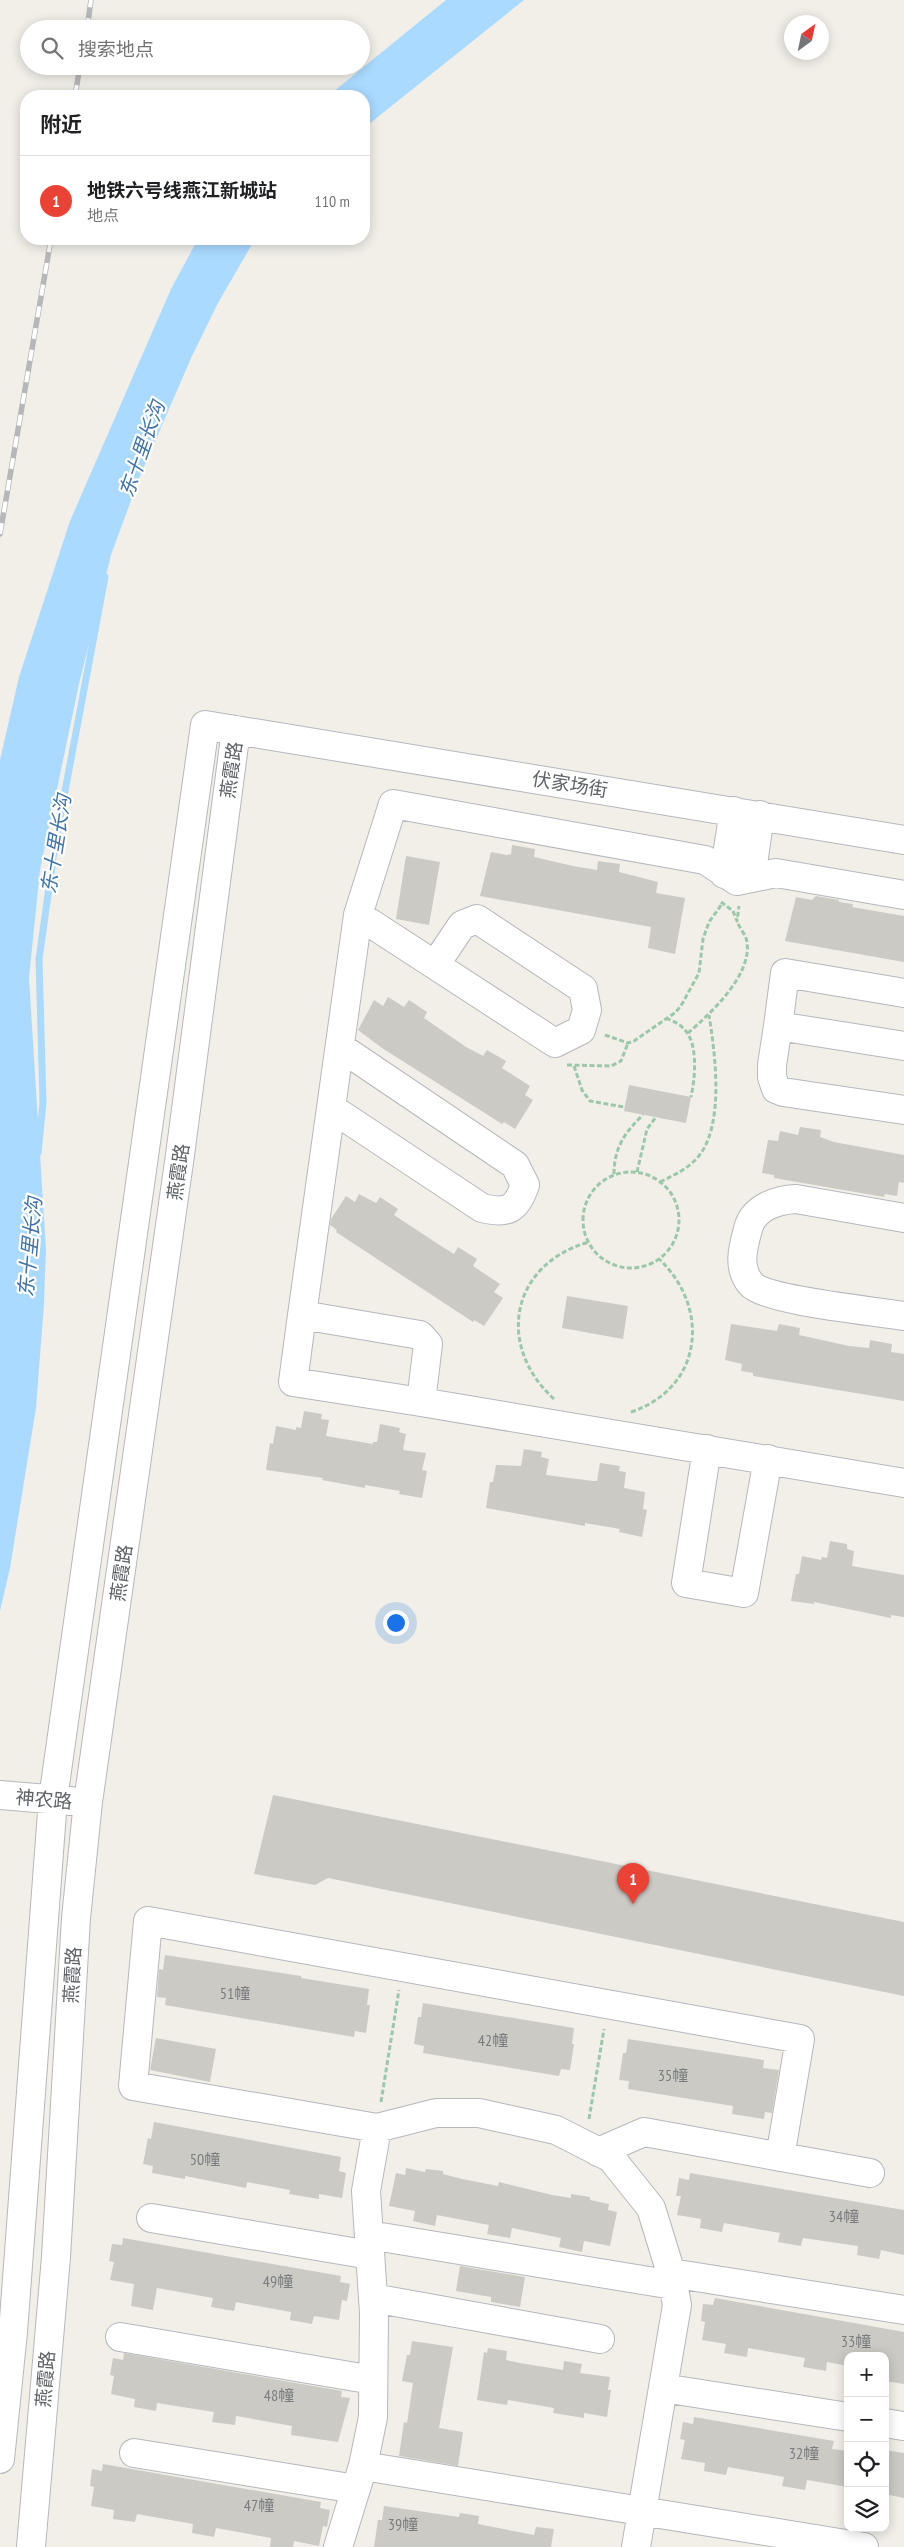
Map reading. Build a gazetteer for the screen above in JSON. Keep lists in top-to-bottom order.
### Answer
{
  "streets": {
    "street": ["燕霞路", "伏家场街", "神农路"]
  },
  "crossings": [
    ["燕霞路", "伏家场街"],
    ["燕霞路", "神农路"]
  ],
  "water": ["东十里长沟"],
  "house_numbers": [
    "51幢",
    "42幢",
    "35幢",
    "50幢",
    "34幢",
    "49幢",
    "33幢",
    "48幢",
    "32幢",
    "47幢",
    "39幢"
  ],
  "north": "top right",
  "page": {
    "search": "搜索地点",
    "heading": "附近",
    "list": [
      {
        "mark": "1",
        "name": "地铁六号线燕江新城站",
        "note": "地点",
        "value": "110 m"
      }
    ],
    "pins": "1",
    "map_buttons": ["+", "−"]
  }
}
